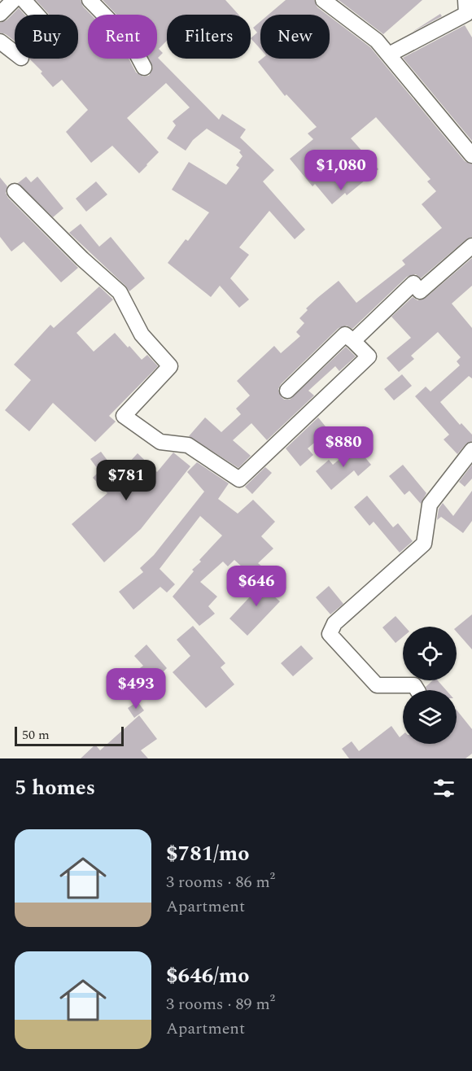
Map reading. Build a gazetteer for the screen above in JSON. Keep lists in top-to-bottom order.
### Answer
{
  "scale_bar": "50 m",
  "page": {
    "chip": [
      "Buy",
      "Rent",
      "Filters",
      "New"
    ],
    "price": [
      "$1,080",
      "$880",
      "$781",
      "$646",
      "$493"
    ],
    "scale": "50 m",
    "heading": "5 homes",
    "list": [
      {
        "name": "$781/mo",
        "note": "3 rooms · 86 m² · Apartment"
      },
      {
        "name": "$646/mo",
        "note": "3 rooms · 89 m² · Apartment"
      }
    ]
  }
}
